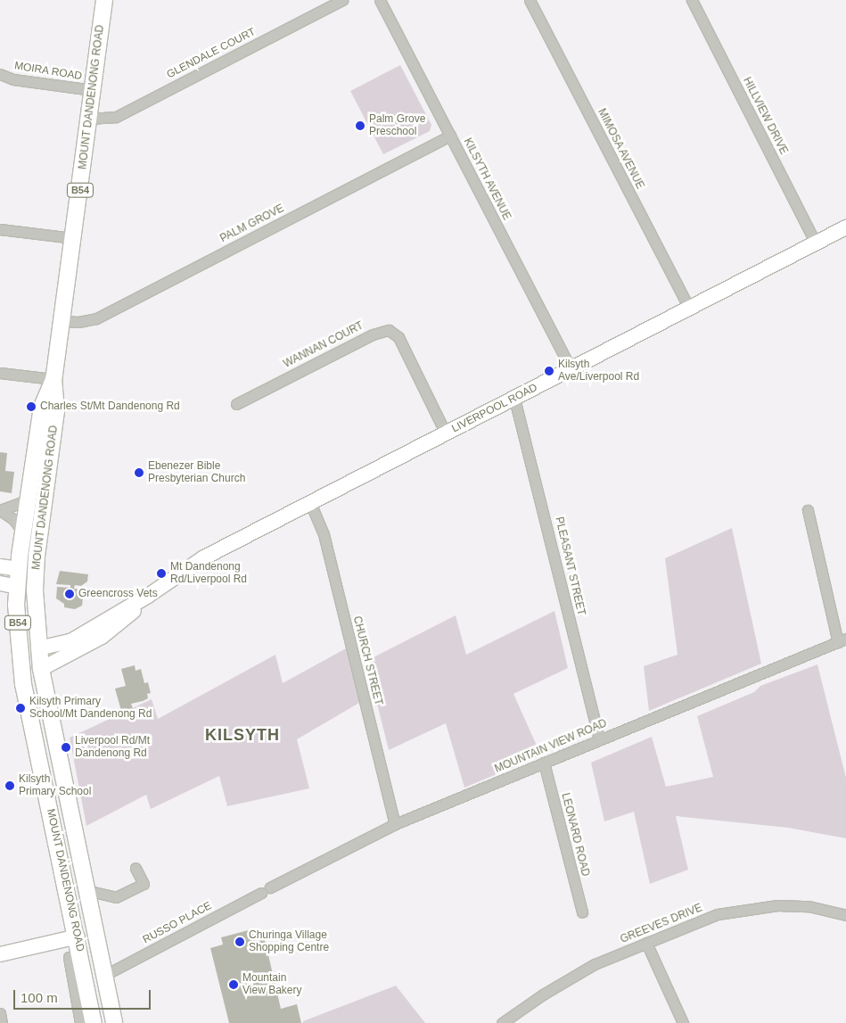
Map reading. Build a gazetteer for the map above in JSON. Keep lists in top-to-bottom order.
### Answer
{
  "streets": {
    "main road": ["MOUNT DANDENONG ROAD", "B54", "LIVERPOOL ROAD"],
    "street": [
      "GLENDALE COURT",
      "MOIRA ROAD",
      "HILLVIEW DRIVE",
      "MIMOSA AVENUE",
      "KILSYTH AVENUE",
      "PALM GROVE",
      "WANNAN COURT",
      "PLEASANT STREET",
      "CHURCH STREET",
      "MOUNTAIN VIEW ROAD",
      "LEONARD ROAD",
      "RUSSO PLACE",
      "GREEVES DRIVE"
    ]
  },
  "crossings": [
    ["GLENDALE COURT", "MOUNT DANDENONG ROAD"],
    ["MOIRA ROAD", "MOUNT DANDENONG ROAD"],
    ["MOUNT DANDENONG ROAD", "PALM GROVE"],
    ["MOUNT DANDENONG ROAD", "LIVERPOOL ROAD"],
    ["MOUNT DANDENONG ROAD", "RUSSO PLACE"],
    ["HILLVIEW DRIVE", "LIVERPOOL ROAD"],
    ["MIMOSA AVENUE", "LIVERPOOL ROAD"],
    ["KILSYTH AVENUE", "PALM GROVE"],
    ["KILSYTH AVENUE", "LIVERPOOL ROAD"],
    ["WANNAN COURT", "LIVERPOOL ROAD"],
    ["LIVERPOOL ROAD", "PLEASANT STREET"],
    ["LIVERPOOL ROAD", "CHURCH STREET"],
    ["PLEASANT STREET", "MOUNTAIN VIEW ROAD"],
    ["CHURCH STREET", "MOUNTAIN VIEW ROAD"],
    ["MOUNTAIN VIEW ROAD", "LEONARD ROAD"]
  ],
  "districts": ["KILSYTH"],
  "places": [
    "Palm Grove Preschool",
    "Kilsyth Ave/Liverpool Rd",
    "Charles St/Mt Dandenong Rd",
    "Ebenezer Bible Presbyterian Church",
    "Mt Dandenong Rd/Liverpool Rd",
    "Greencross Vets",
    "Kilsyth Primary School/Mt Dandenong Rd",
    "Liverpool Rd/Mt Dandenong Rd",
    "Kilsyth Primary School",
    "Churinga Village Shopping Centre",
    "Mountain View Bakery"
  ],
  "scale_bar": "100 m"
}
